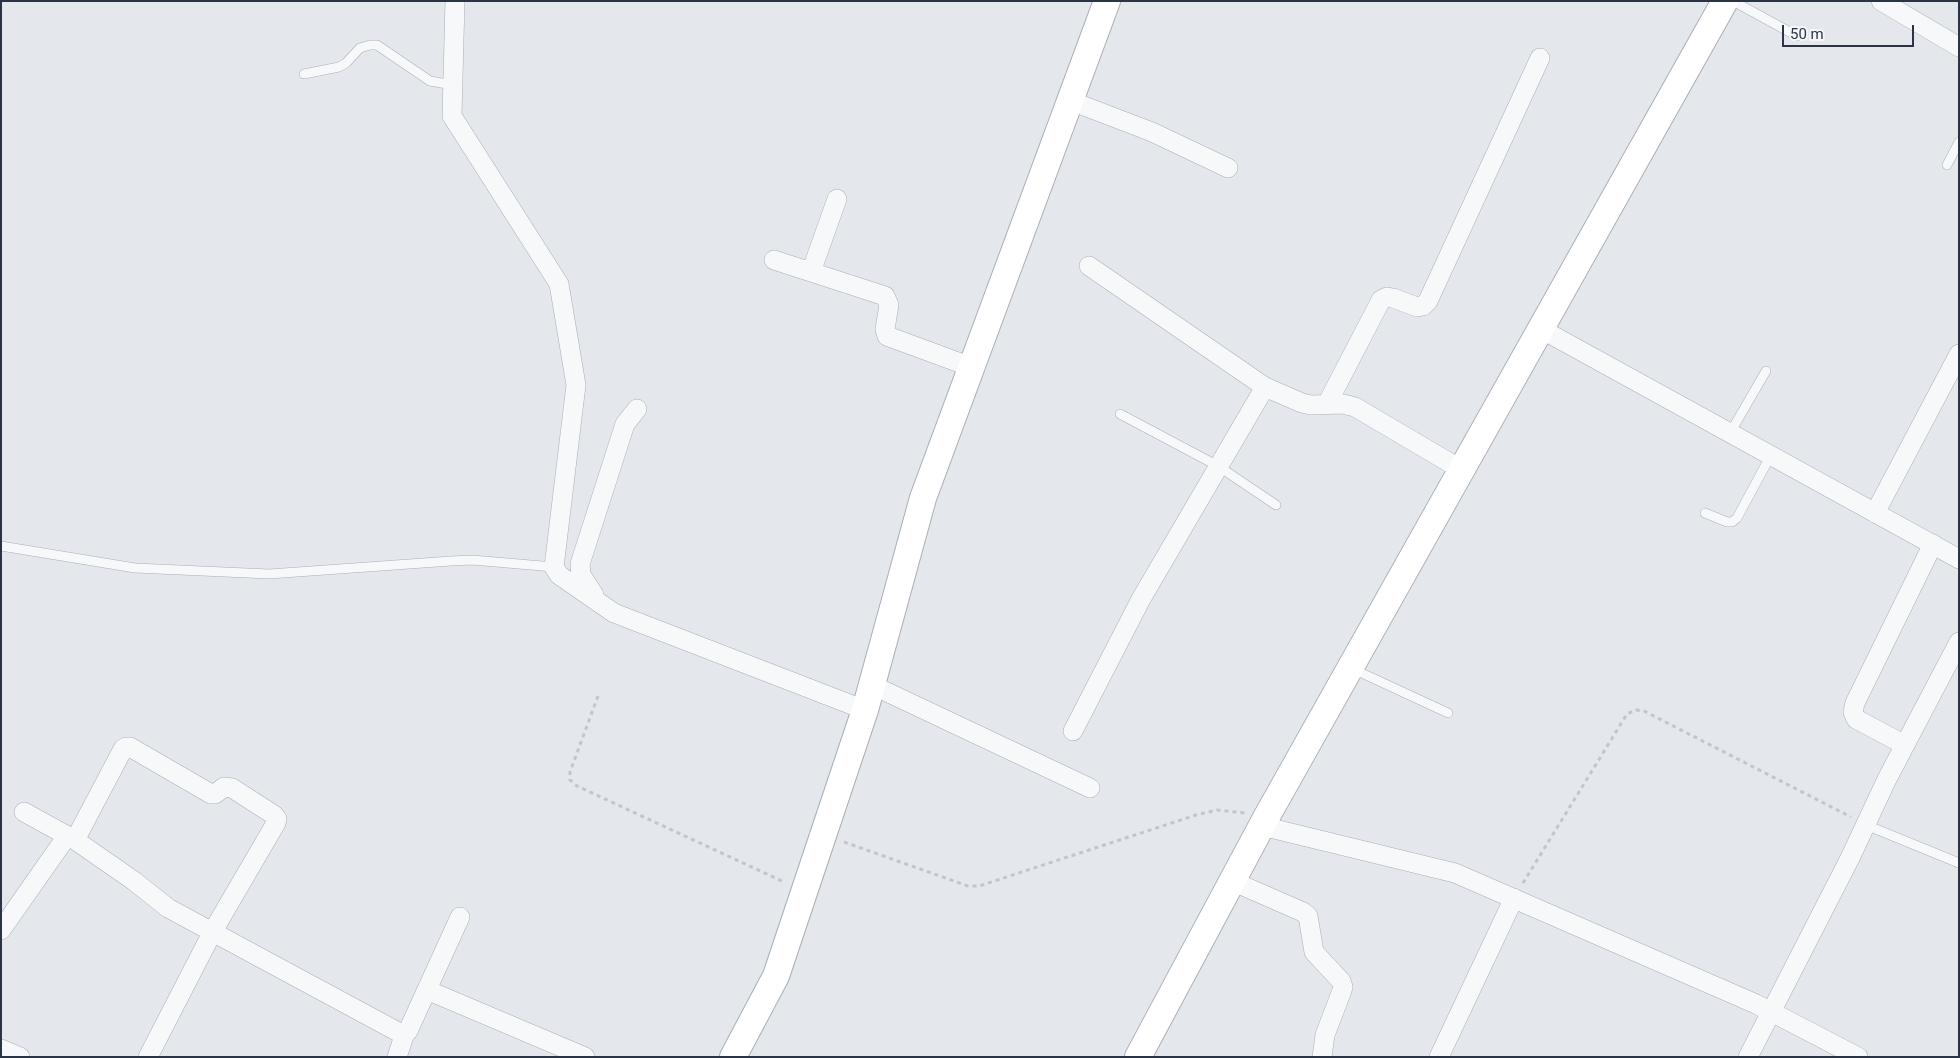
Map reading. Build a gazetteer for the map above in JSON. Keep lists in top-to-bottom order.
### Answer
{
  "scale_bar": "50 m"
}
